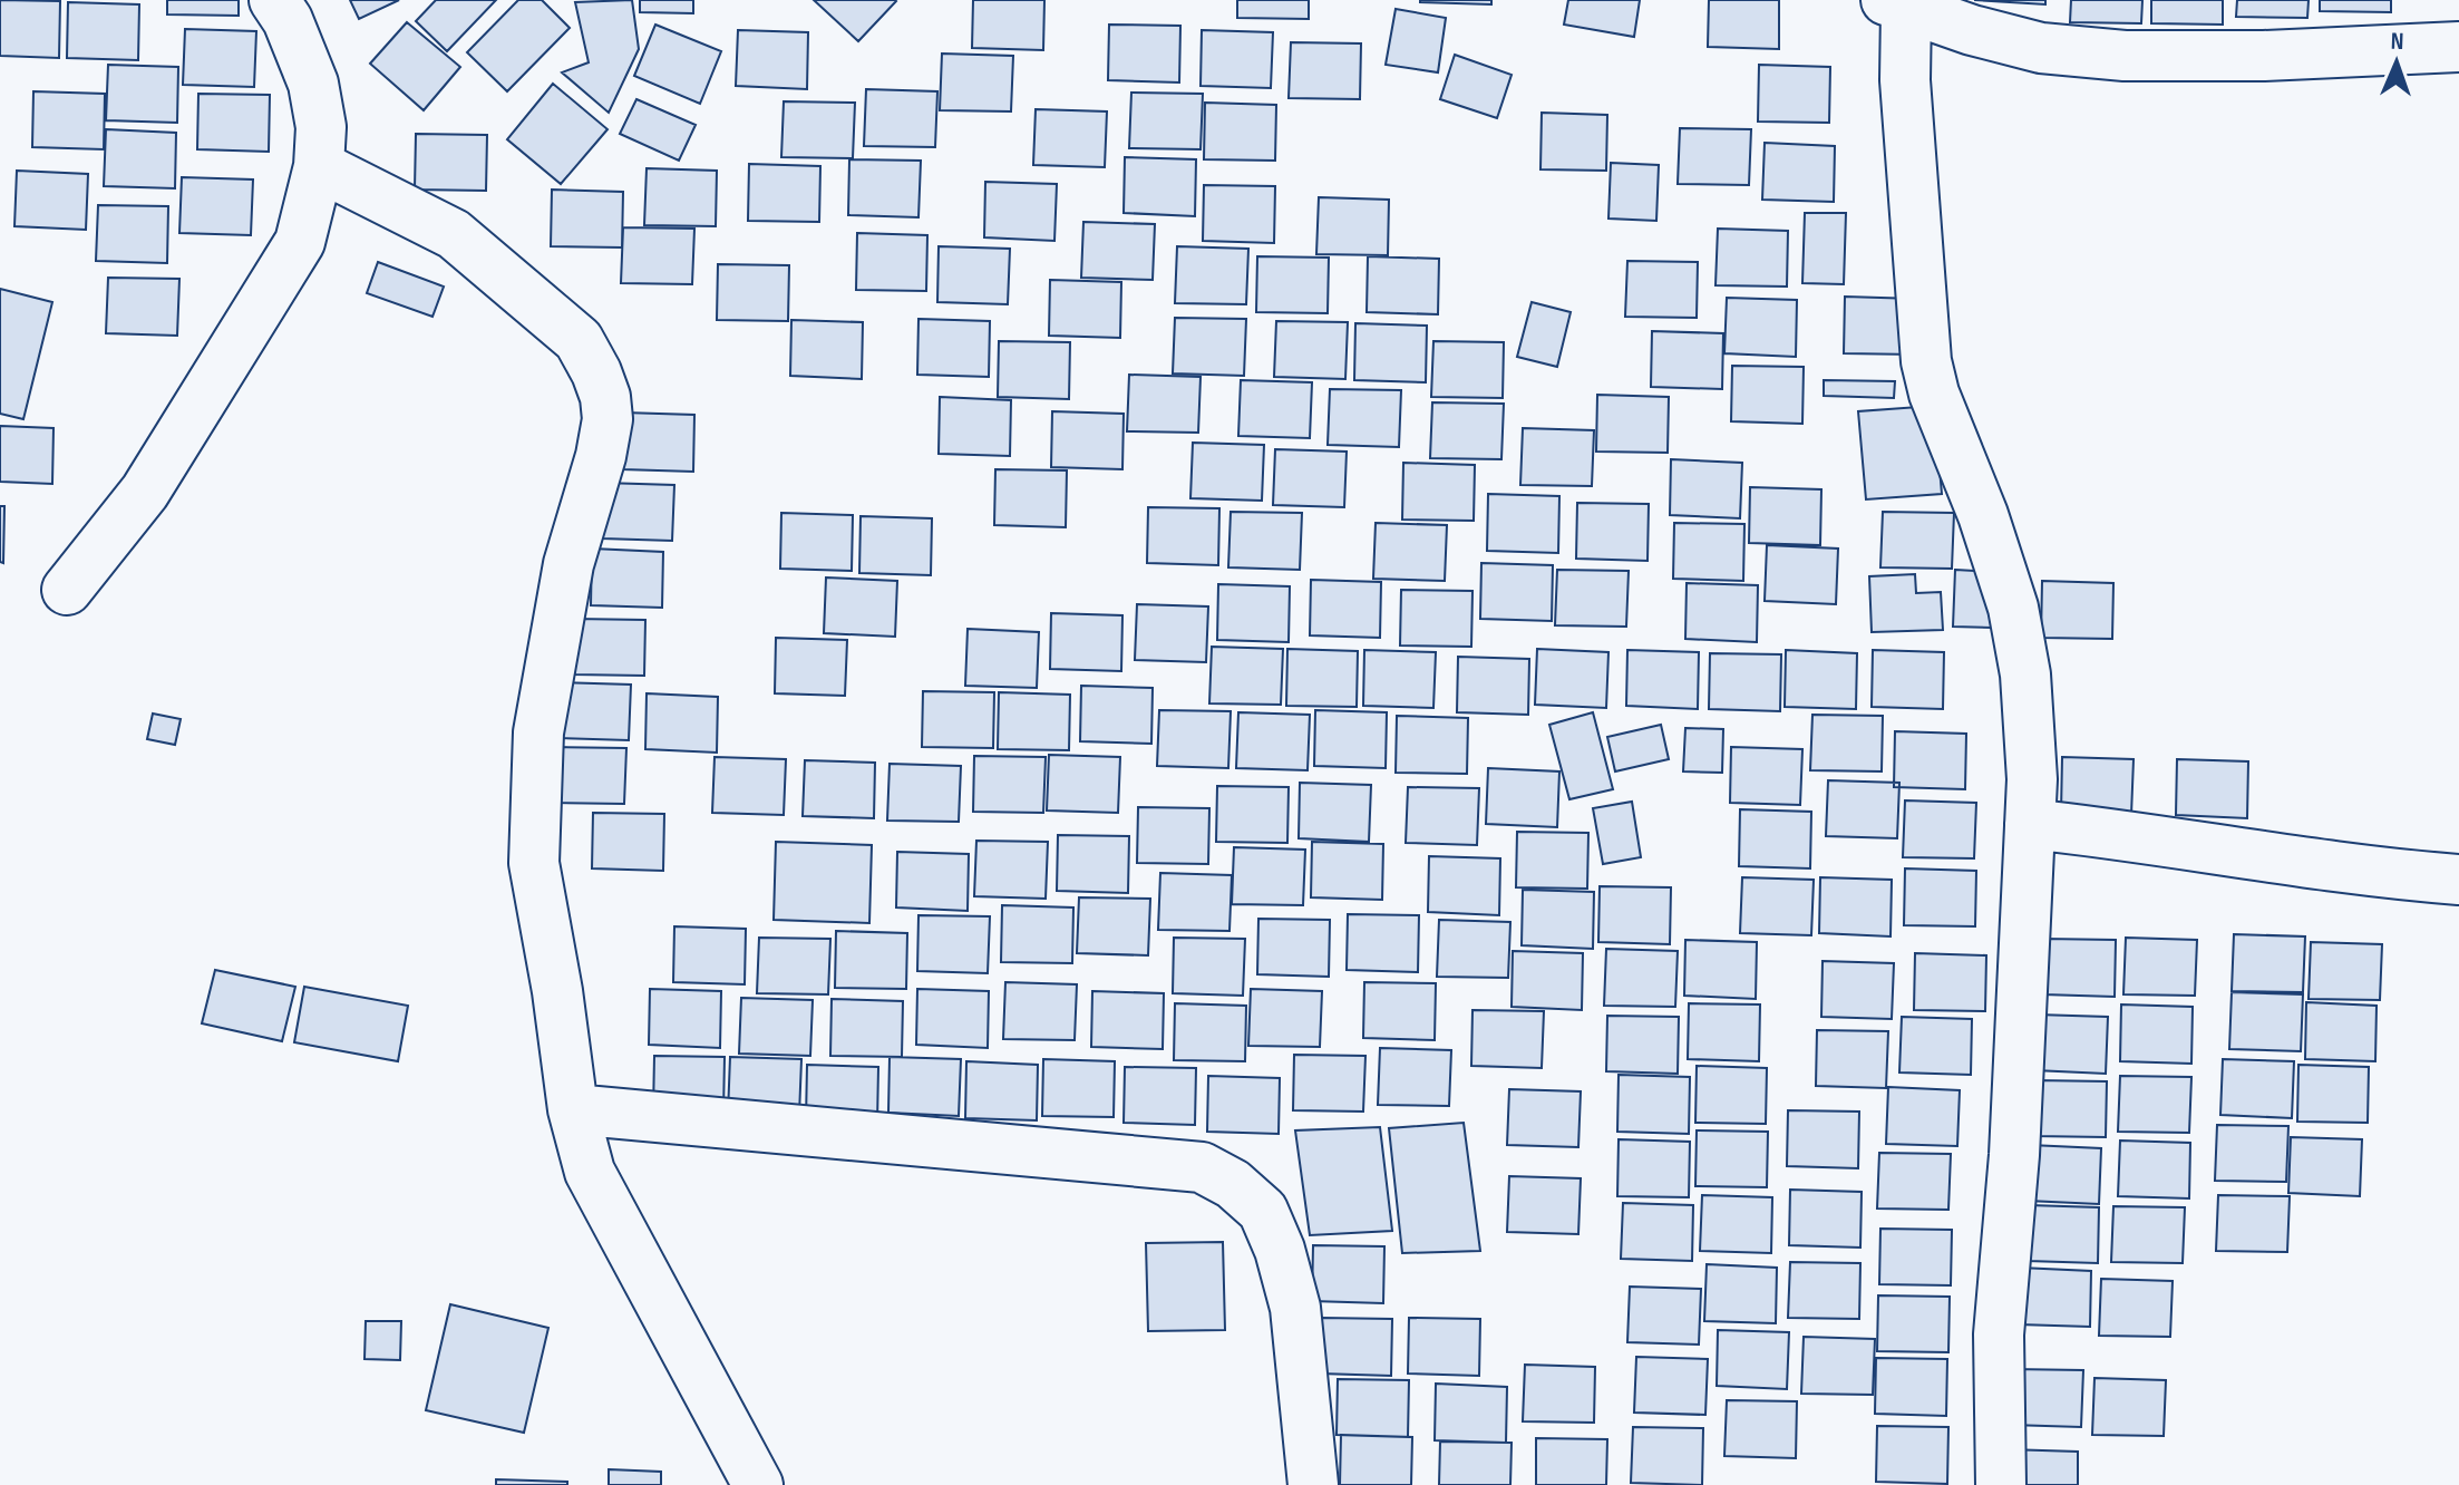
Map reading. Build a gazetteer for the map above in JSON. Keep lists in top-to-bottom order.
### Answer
{
  "north": "top"
}
